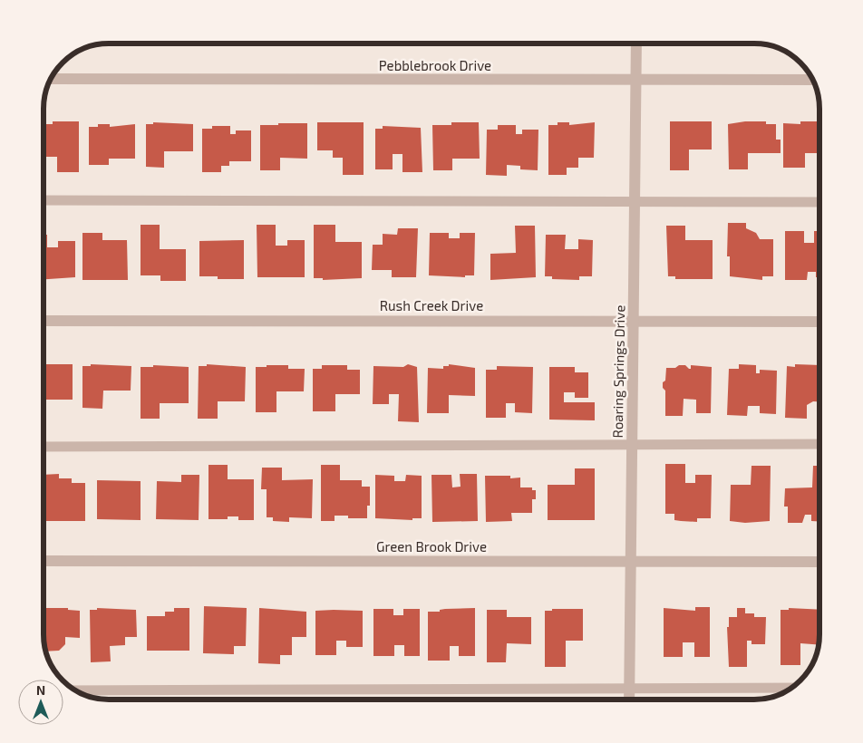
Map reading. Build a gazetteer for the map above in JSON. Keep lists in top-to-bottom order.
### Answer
{
  "streets": {
    "street": [
      "Pebblebrook Drive",
      "Rush Creek Drive",
      "Roaring Springs Drive",
      "Green Brook Drive"
    ]
  },
  "crossings": [
    ["Pebblebrook Drive", "Roaring Springs Drive"],
    ["Rush Creek Drive", "Roaring Springs Drive"],
    ["Roaring Springs Drive", "Green Brook Drive"]
  ],
  "north": "top"
}
